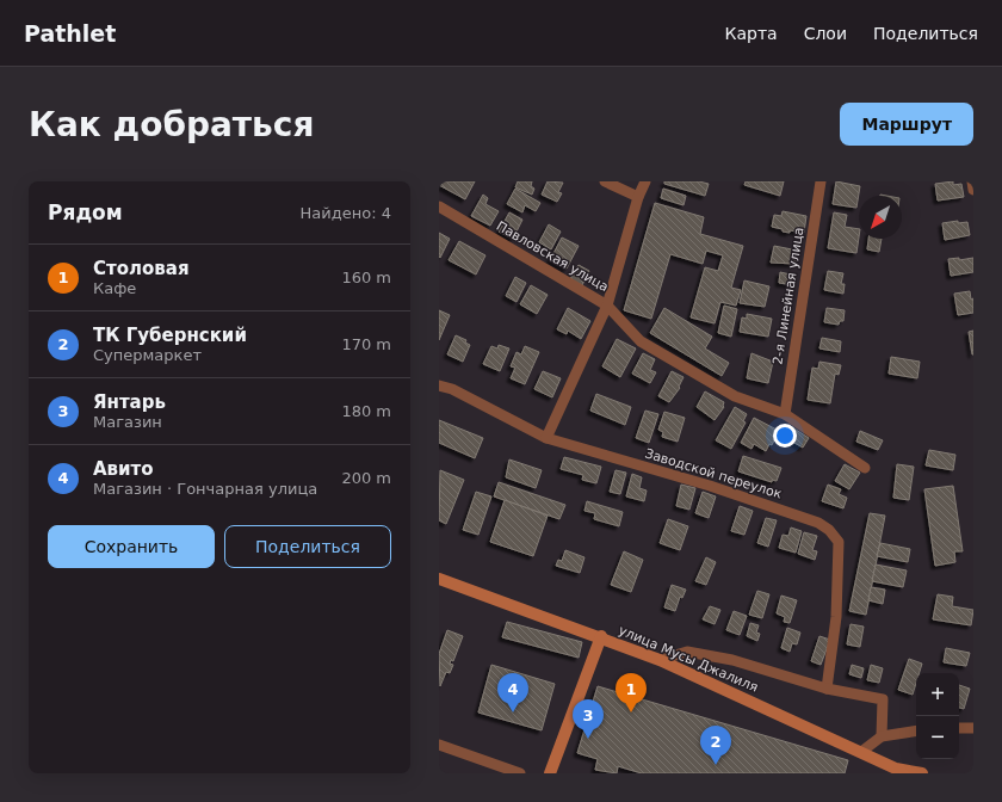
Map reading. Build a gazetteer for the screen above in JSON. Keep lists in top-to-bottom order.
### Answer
{
  "streets": {
    "street": [
      "Павловская улица",
      "2-я Линейная улица",
      "Заводской переулок",
      "улица Мусы Джалиля"
    ]
  },
  "crossings": [
    ["Павловская улица", "2-я Линейная улица"]
  ],
  "north": "bottom left",
  "page": {
    "header": "Pathlet",
    "nav": ["Карта", "Слои", "Поделиться"],
    "buttons": [
      "Маршрут",
      ["Сохранить", "Поделиться"]
    ],
    "title": "Как добраться",
    "heading": ["Рядом", "Найдено: 4"],
    "list": [
      {
        "mark": "1",
        "name": "Столовая",
        "note": "Кафе",
        "value": "160 m"
      },
      {
        "mark": "2",
        "name": "ТК Губернский",
        "note": "Супермаркет",
        "value": "170 m"
      },
      {
        "mark": "3",
        "name": "Янтарь",
        "note": "Магазин",
        "value": "180 m"
      },
      {
        "mark": "4",
        "name": "Авито",
        "note": "Магазин · Гончарная улица",
        "value": "200 m"
      }
    ],
    "map_buttons": ["+", "−"],
    "pins": [
      "1",
      "4",
      "3",
      "2"
    ]
  }
}
